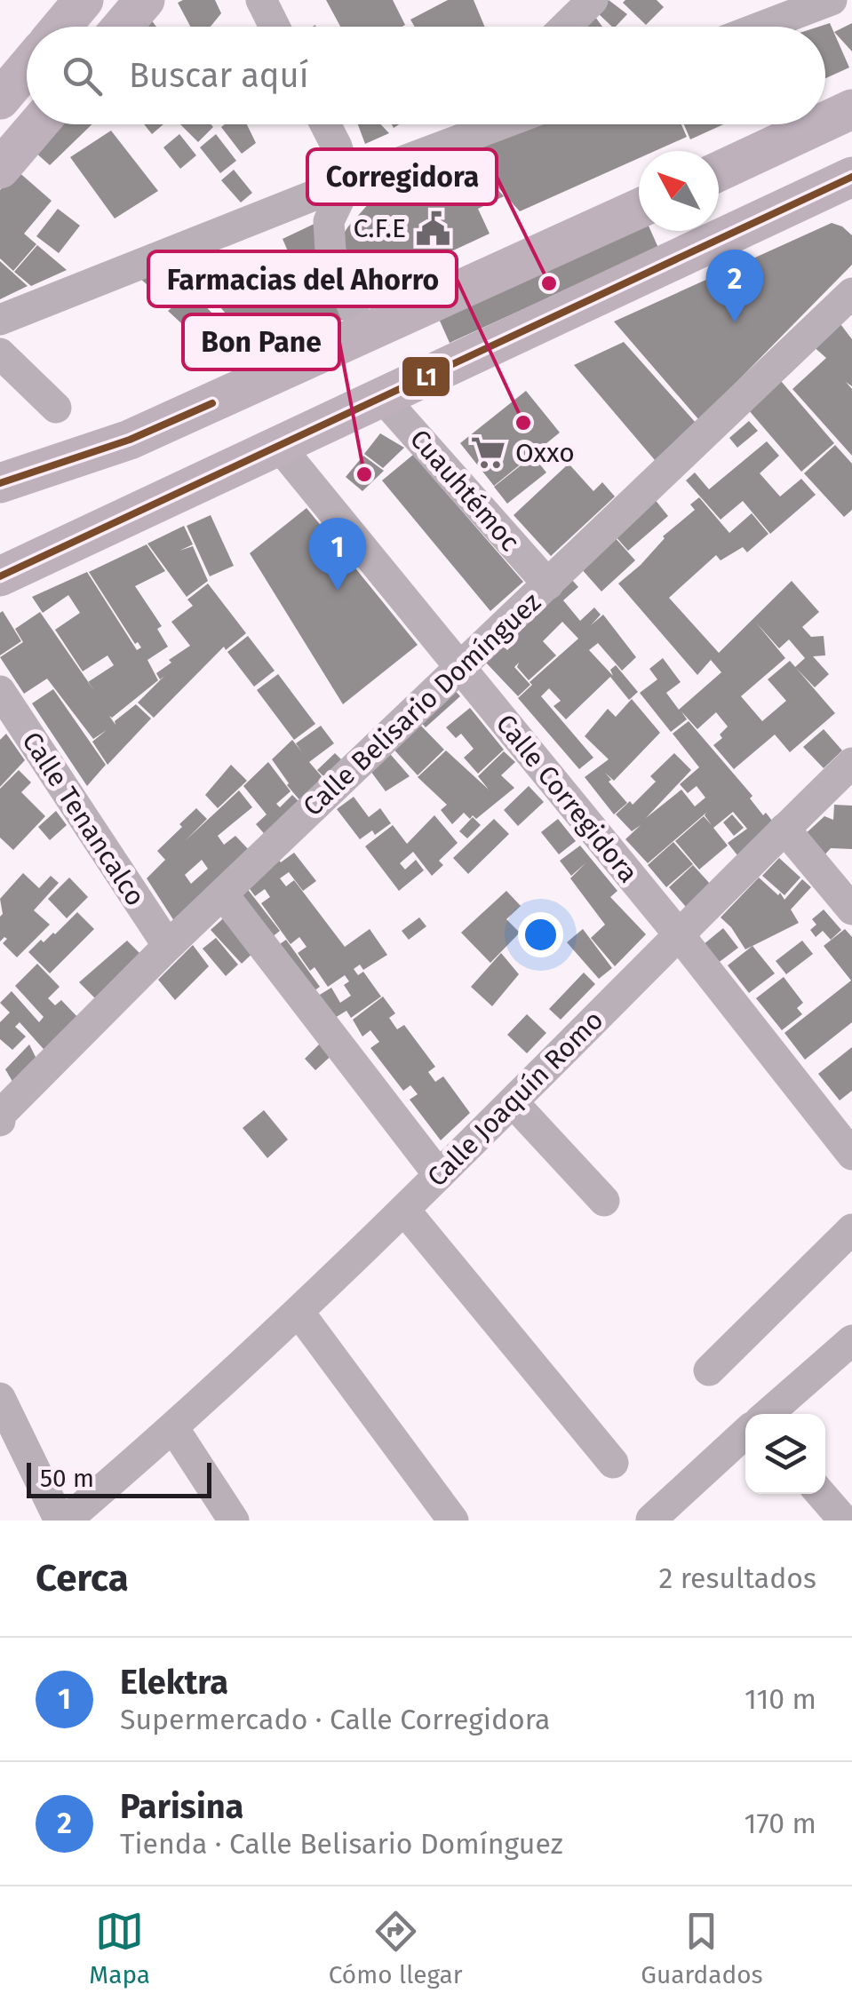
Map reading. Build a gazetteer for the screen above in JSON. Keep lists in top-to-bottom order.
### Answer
{
  "streets": {
    "street": [
      "Cuauhtémoc",
      "Calle Belisario Domínguez",
      "Calle Corregidora",
      "Calle Tenancalco",
      "Calle Joaquín Romo"
    ]
  },
  "crossings": [
    ["Cuauhtémoc", "Calle Belisario Domínguez"],
    ["Calle Belisario Domínguez", "Calle Corregidora"],
    ["Calle Belisario Domínguez", "Calle Tenancalco"],
    ["Calle Corregidora", "Calle Joaquín Romo"]
  ],
  "places": {
    "public building": ["C.F.E"],
    "other": ["Corregidora", "Farmacias del Ahorro", "Bon Pane"],
    "supermarket": ["Oxxo"]
  },
  "lines": ["transit line L1"],
  "scale_bar": "50 m",
  "north": "top left",
  "page": {
    "search": "Buscar aquí",
    "pins": ["2", "1"],
    "scale": "50 m",
    "heading": ["Cerca", "2 resultados"],
    "list": [
      {
        "mark": "1",
        "name": "Elektra",
        "note": "Supermercado · Calle Corregidora",
        "value": "110 m"
      },
      {
        "mark": "2",
        "name": "Parisina",
        "note": "Tienda · Calle Belisario Domínguez",
        "value": "170 m"
      }
    ],
    "nav": ["Mapa", "Cómo llegar", "Guardados"]
  }
}
